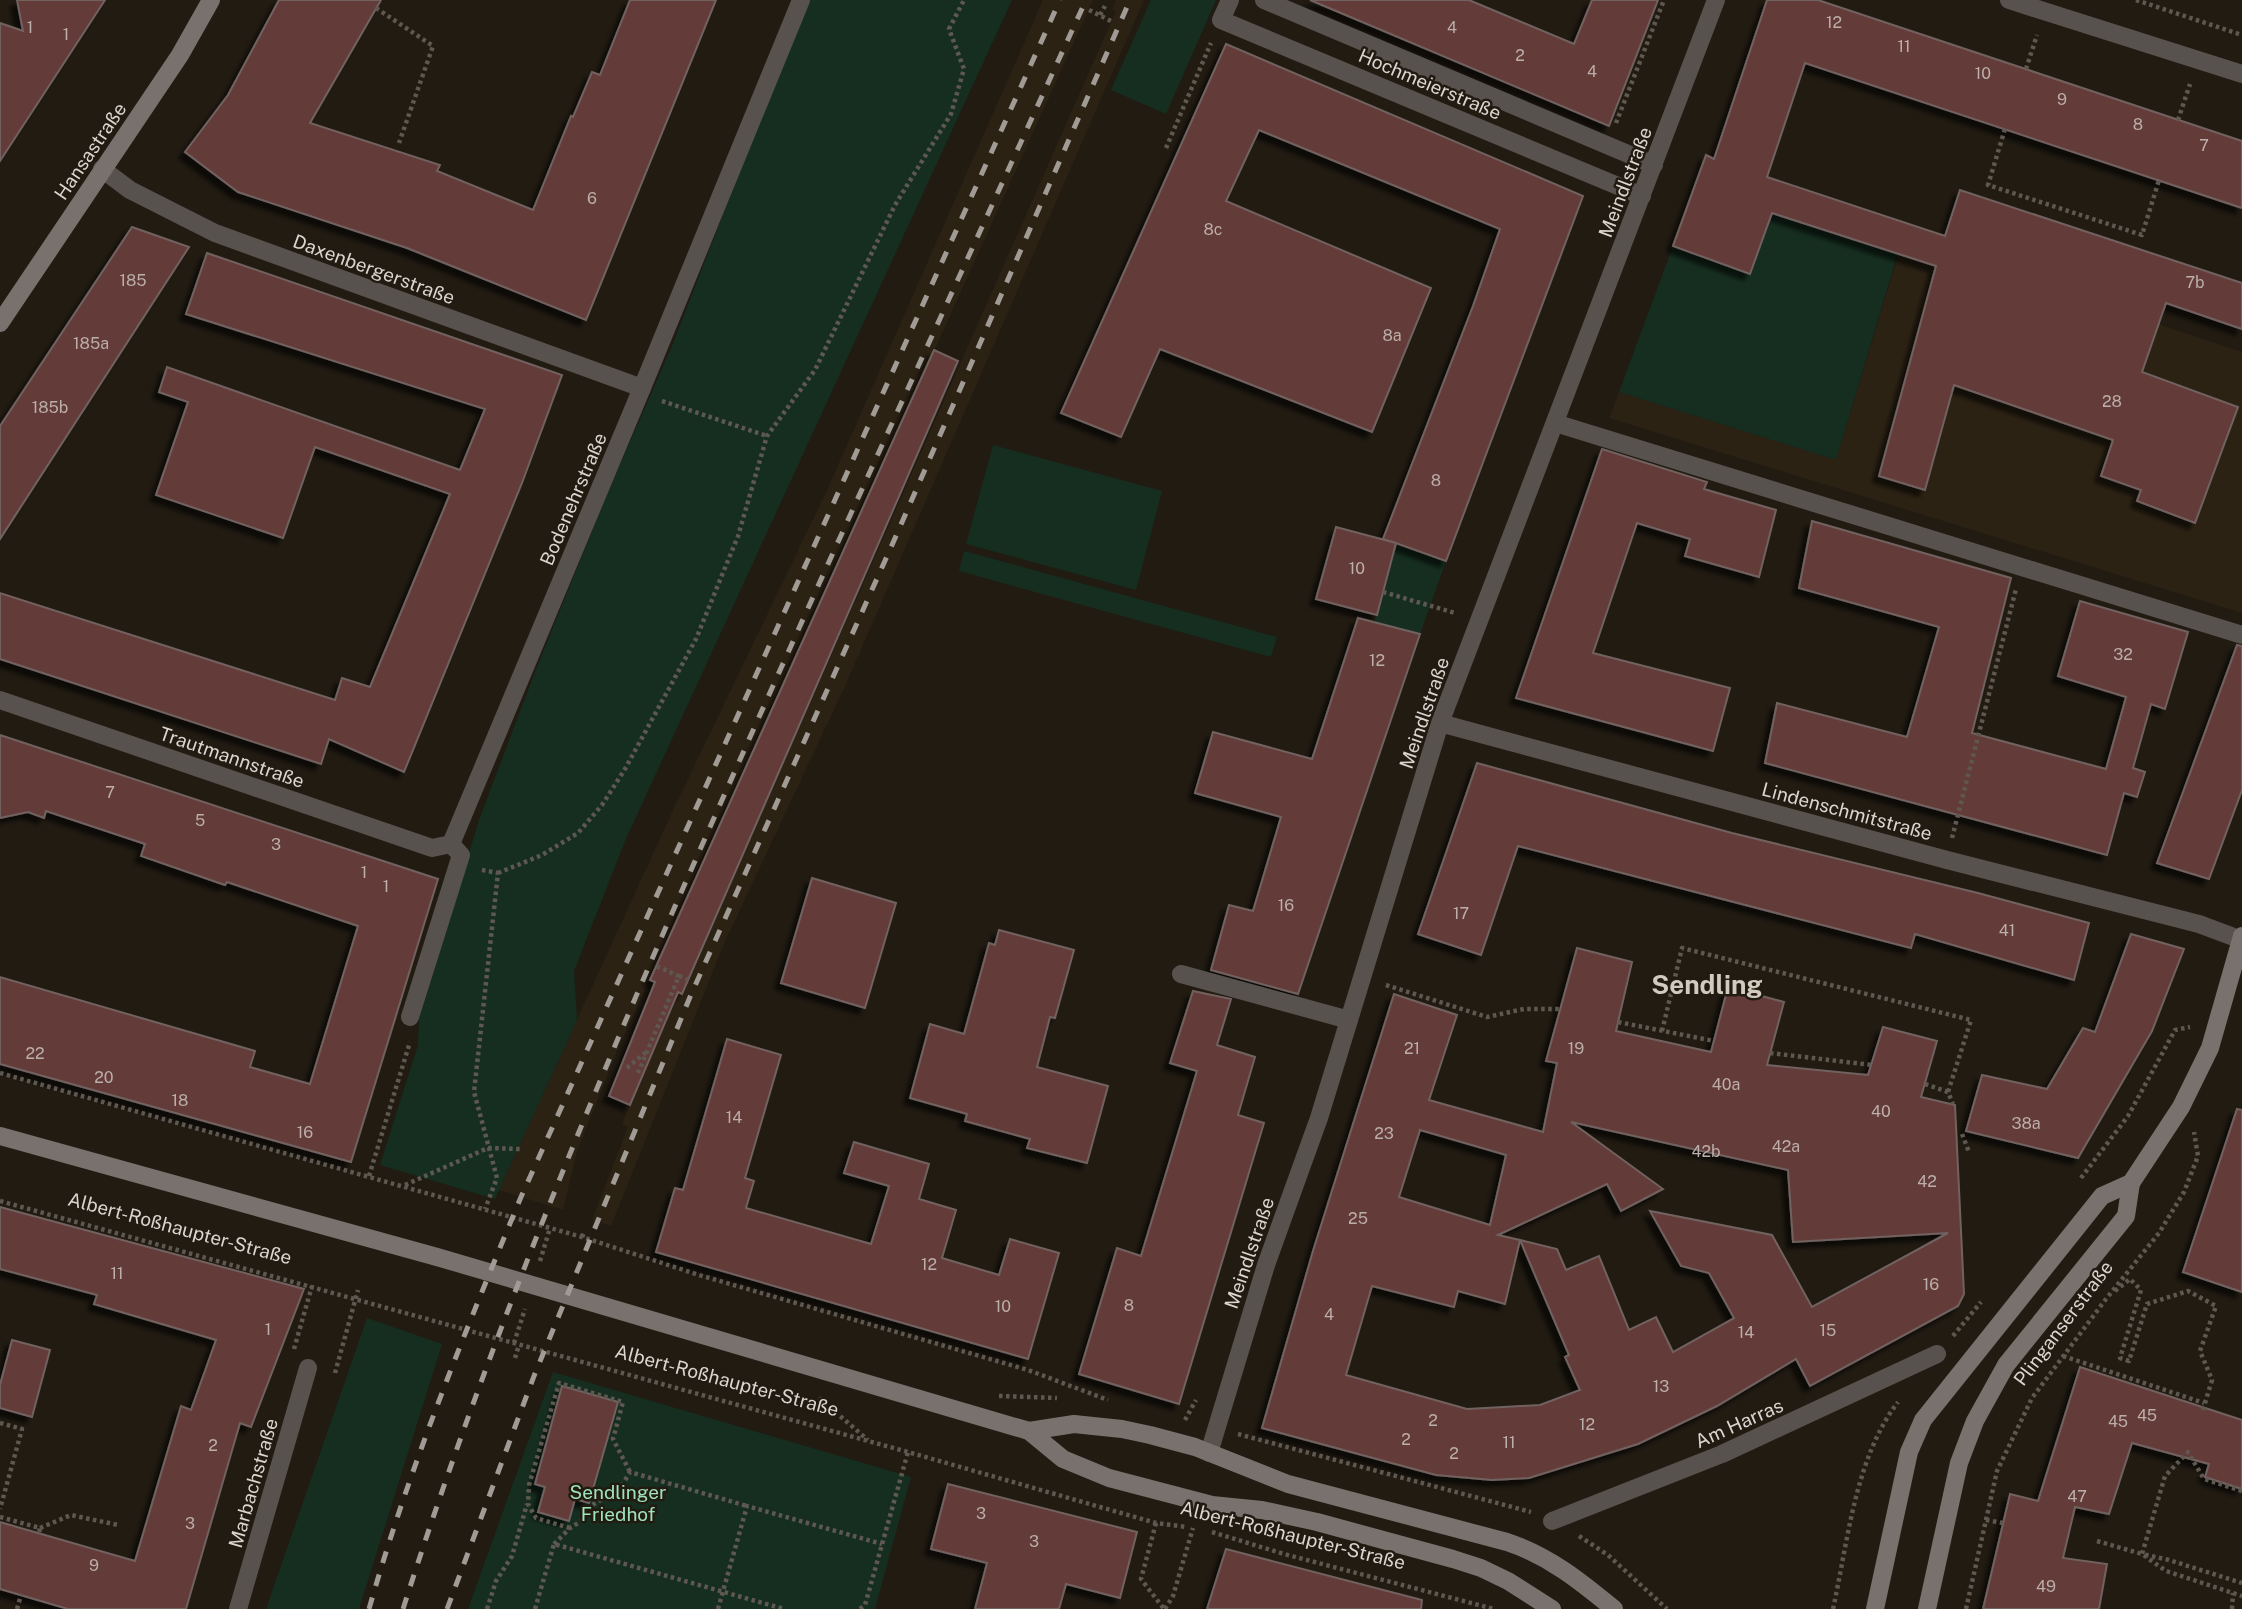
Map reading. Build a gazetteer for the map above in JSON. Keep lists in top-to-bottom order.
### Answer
{
  "streets": {
    "main road": ["Hansastraße", "Albert-Roßhaupter-Straße", "Plinganserstraße"],
    "street": [
      "Hochmeierstraße",
      "Meindlstraße",
      "Daxenbergerstraße",
      "Bodenehrstraße",
      "Trautmannstraße",
      "Lindenschmitstraße",
      "Am Harras",
      "Marbachstraße"
    ]
  },
  "crossings": [
    ["Hochmeierstraße", "Meindlstraße"],
    ["Hansastraße", "Daxenbergerstraße"],
    ["Meindlstraße", "Lindenschmitstraße"],
    ["Meindlstraße", "Albert-Roßhaupter-Straße"],
    ["Daxenbergerstraße", "Bodenehrstraße"],
    ["Bodenehrstraße", "Trautmannstraße"],
    ["Lindenschmitstraße", "Plinganserstraße"]
  ],
  "districts": ["Sendling"],
  "parks": ["Sendlinger Friedhof"],
  "house_numbers": [
    "12",
    "1",
    "4",
    "1",
    "11",
    "2",
    "4",
    "10",
    "9",
    "8",
    "7",
    "6",
    "8c",
    "185",
    "7b",
    "8a",
    "185a",
    "28",
    "185b",
    "8",
    "10",
    "32",
    "12",
    "7",
    "5",
    "3",
    "1",
    "1",
    "16",
    "17",
    "41",
    "21",
    "19",
    "22",
    "20",
    "40a",
    "18",
    "40",
    "14",
    "38a",
    "16",
    "23",
    "42a",
    "42b",
    "42",
    "25",
    "12",
    "11",
    "16",
    "8",
    "10",
    "4",
    "1",
    "15",
    "14",
    "13",
    "45",
    "2",
    "45",
    "12",
    "2",
    "11",
    "2",
    "2",
    "47",
    "3",
    "3",
    "3",
    "9",
    "49"
  ]
}
